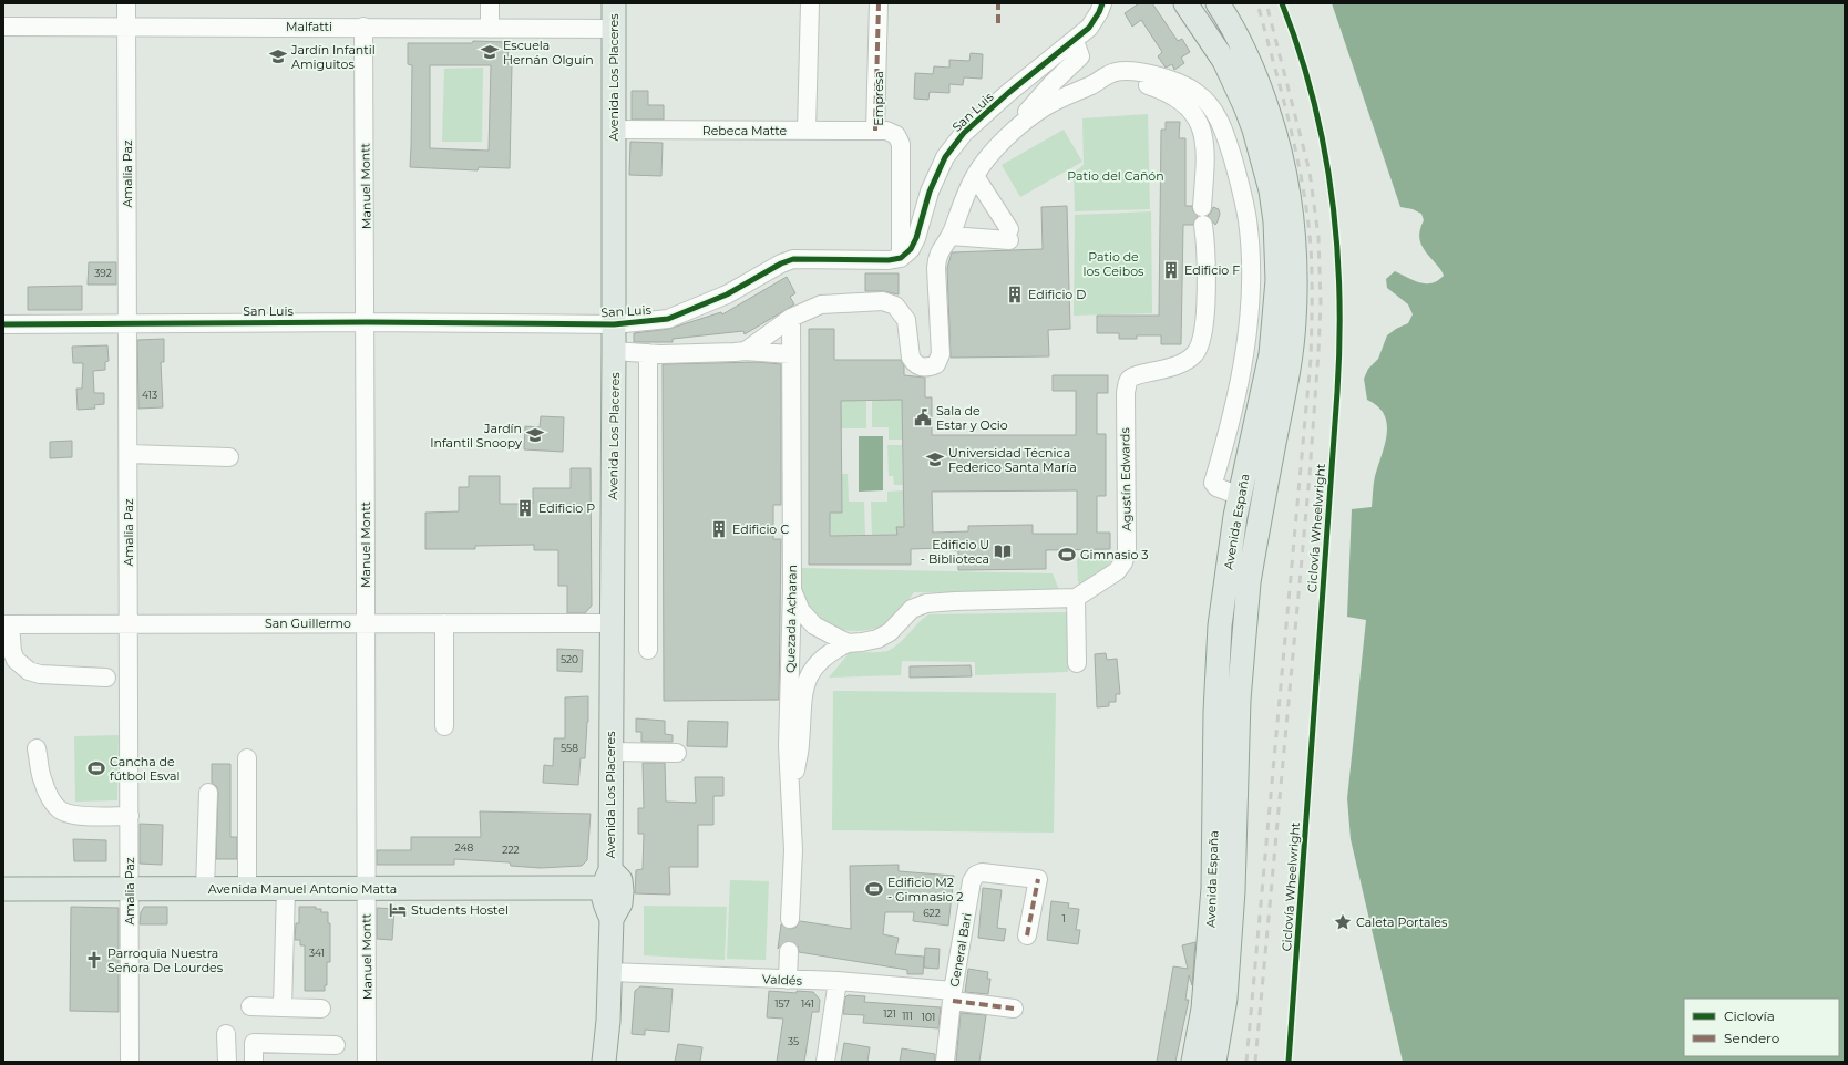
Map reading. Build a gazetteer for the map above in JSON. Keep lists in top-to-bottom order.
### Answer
{
  "streets": {
    "main road": ["Avenida Los Placeres", "Avenida España", "Avenida Manuel Antonio Matta"],
    "street": [
      "Malfatti",
      "Empresa",
      "San Luis",
      "Rebeca Matte",
      "Amalia Paz",
      "Manuel Montt",
      "Agustín Edwards",
      "Quezada Acharan",
      "San Guillermo",
      "General Bari",
      "Valdés"
    ],
    "cycle path": ["Ciclovía Wheelwright"]
  },
  "crossings": [
    ["Malfatti", "Avenida Los Placeres"],
    ["Malfatti", "Amalia Paz"],
    ["Malfatti", "Manuel Montt"],
    ["Avenida Los Placeres", "San Luis"],
    ["Avenida Los Placeres", "Rebeca Matte"],
    ["Avenida Los Placeres", "San Guillermo"],
    ["Avenida Los Placeres", "Avenida Manuel Antonio Matta"],
    ["Avenida Los Placeres", "Valdés"],
    ["Empresa", "San Luis"],
    ["Empresa", "Rebeca Matte"],
    ["San Luis", "Amalia Paz"],
    ["San Luis", "Manuel Montt"],
    ["Amalia Paz", "San Guillermo"],
    ["Amalia Paz", "Avenida Manuel Antonio Matta"],
    ["Manuel Montt", "San Guillermo"],
    ["Manuel Montt", "Avenida Manuel Antonio Matta"],
    ["General Bari", "Valdés"]
  ],
  "parks": ["Patio del Cañón", "Patio de los Ceibos"],
  "places": {
    "school or university": [
      "Escuela Hernán Olguín",
      "Jardín Infantil Amiguitos",
      "Jardín Infantil Snoopy",
      "Universidad Técnica Federico Santa María"
    ],
    "building": [
      "Edificio F",
      "Edificio D",
      "Edificio P",
      "Edificio C"
    ],
    "public building": ["Sala de Estar y Ocio"],
    "library": ["Edificio U - Biblioteca"],
    "sports": ["Gimnasio 3", "Cancha de fútbol Esval", "Edificio M2 - Gimnasio 2"],
    "hotel": ["Students Hostel"],
    "place": ["Caleta Portales"],
    "church": ["Parroquia Nuestra Señora De Lourdes"]
  },
  "house_numbers": [
    "392",
    "413",
    "520",
    "558",
    "248",
    "222",
    "622",
    "1",
    "341",
    "157",
    "141",
    "121",
    "111",
    "101",
    "35"
  ],
  "legend": ["Ciclovía", "Sendero"]
}
